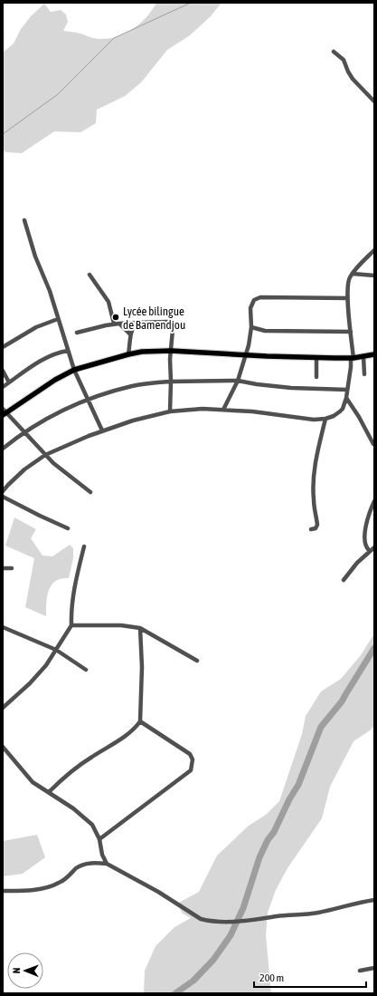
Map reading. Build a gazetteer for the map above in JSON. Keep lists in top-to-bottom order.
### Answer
{
  "places": ["Lycée bilingue de Bamendjou"],
  "scale_bar": "200 m",
  "north": "left"
}
